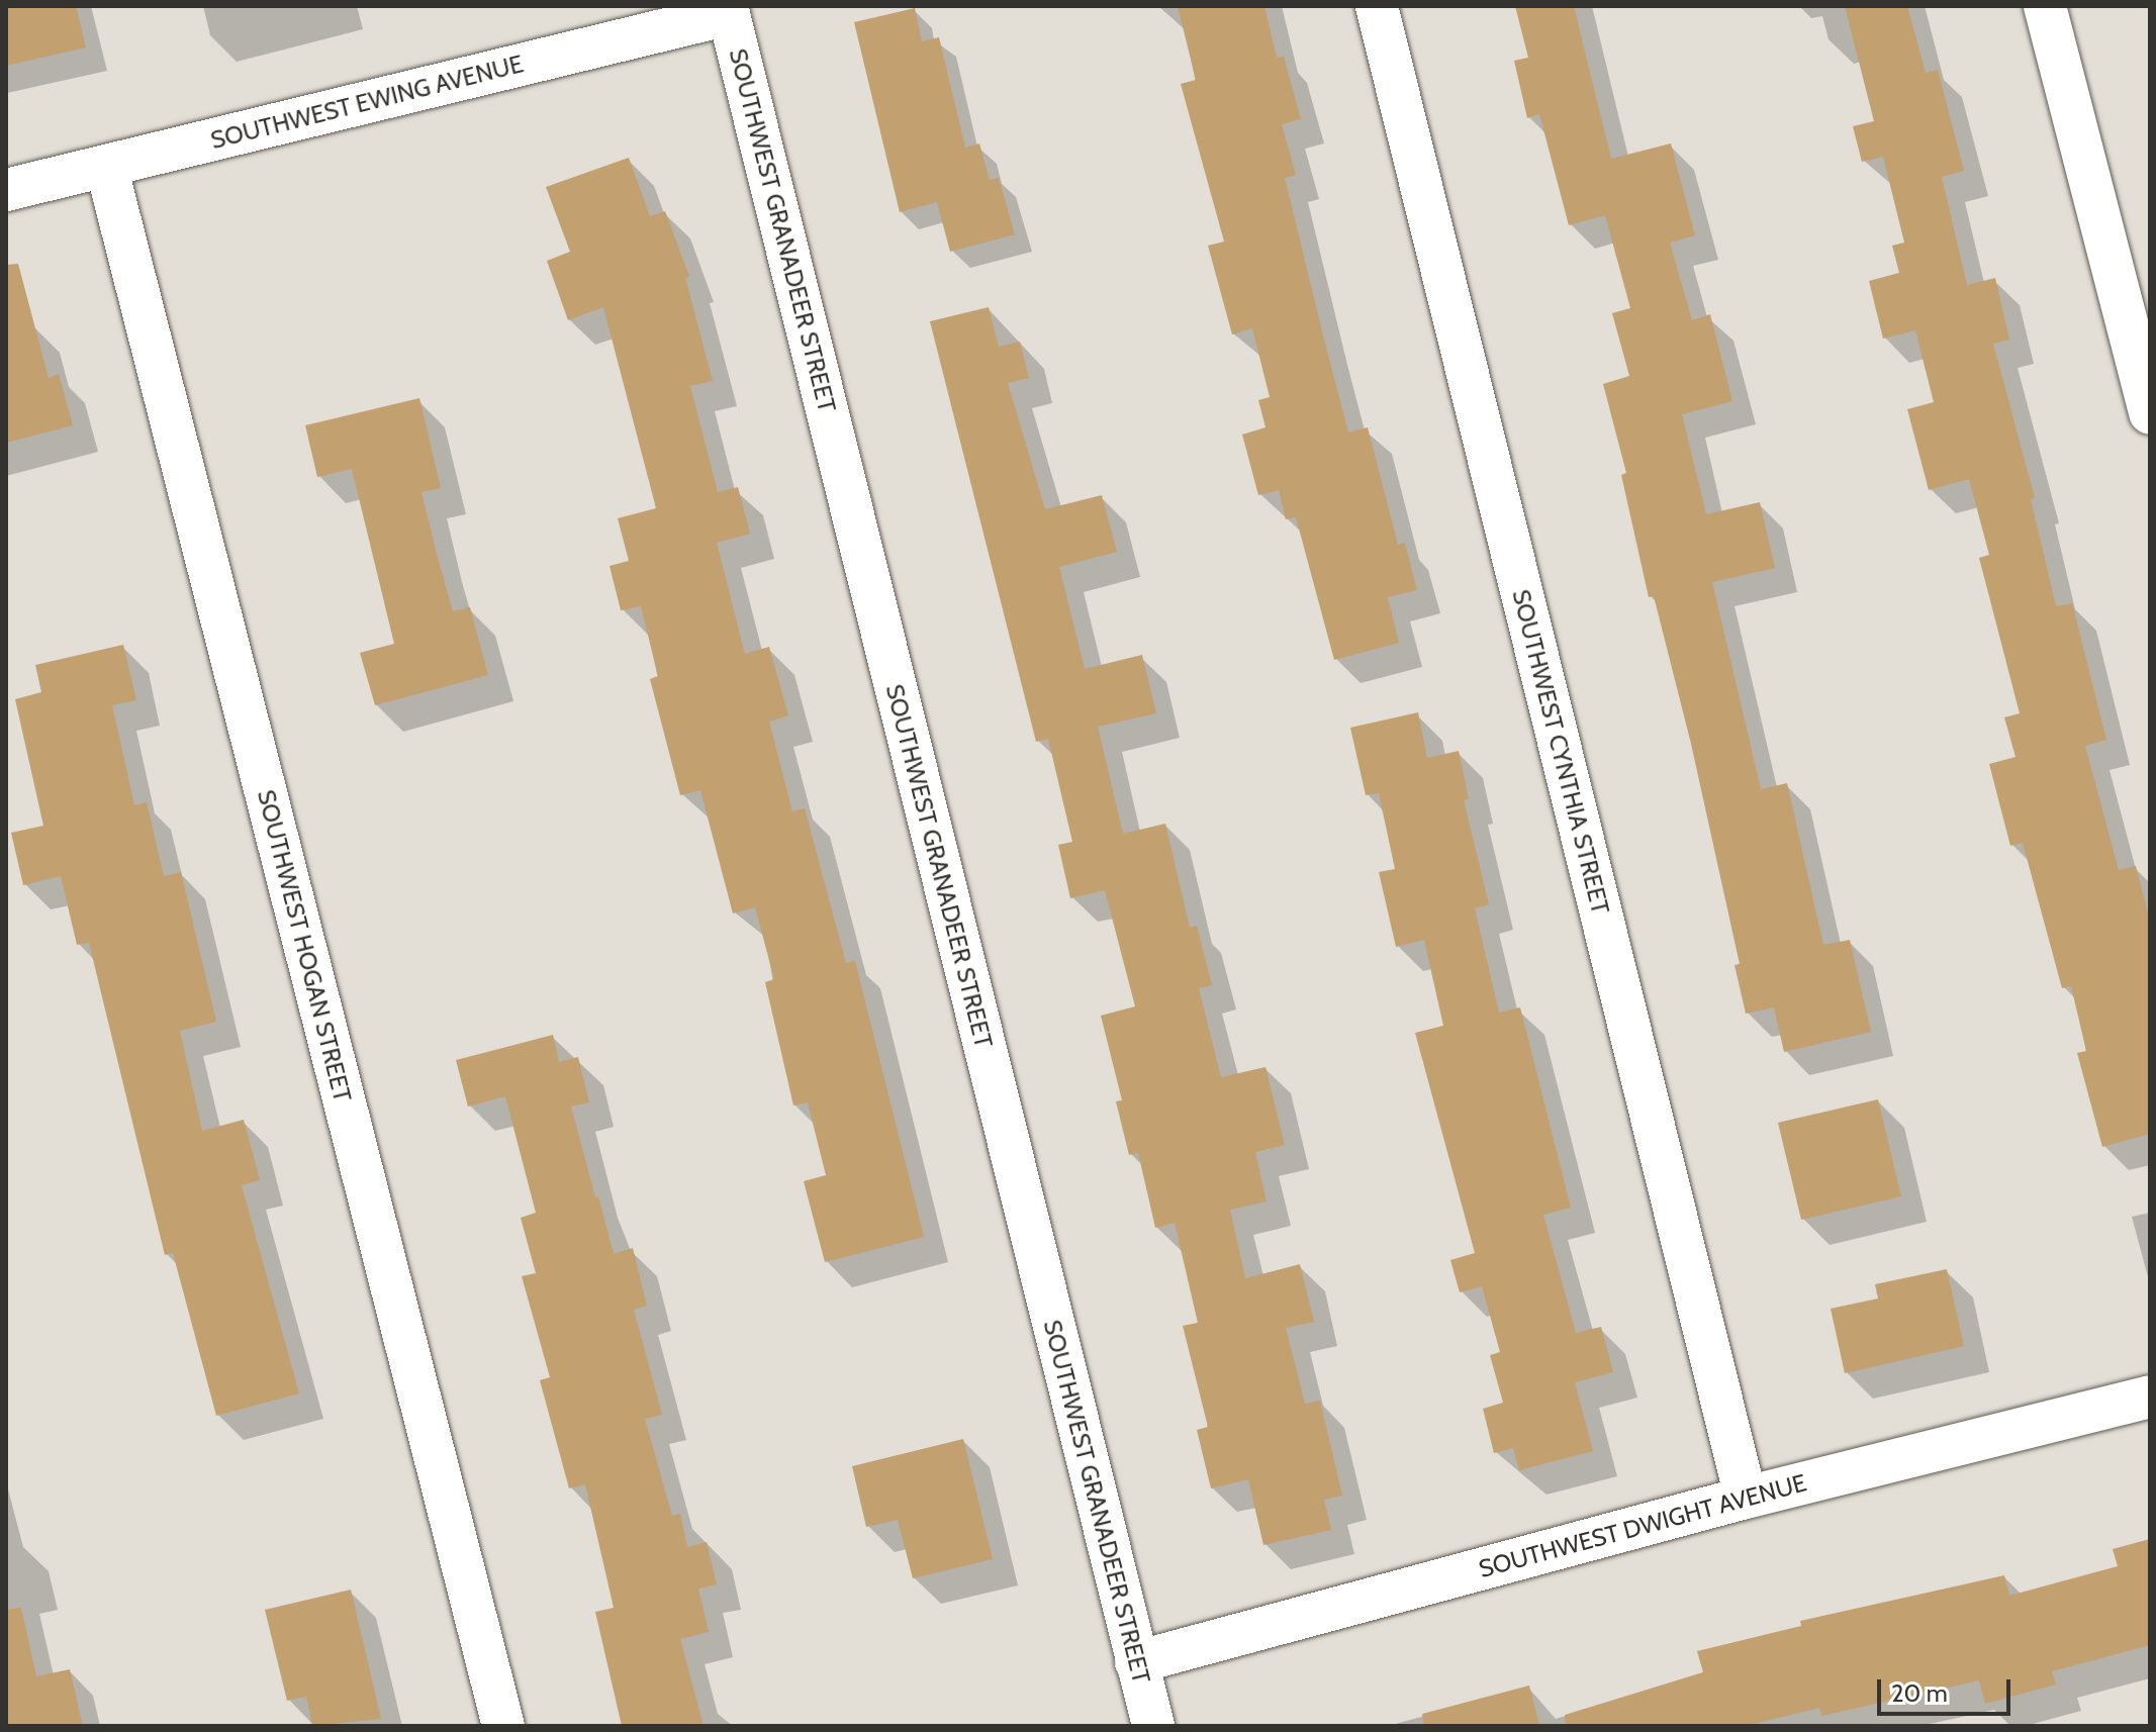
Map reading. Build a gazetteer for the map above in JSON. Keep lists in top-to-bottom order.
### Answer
{
  "streets": {
    "street": [
      "SOUTHWEST EWING AVENUE",
      "SOUTHWEST GRANADEER STREET",
      "SOUTHWEST CYNTHIA STREET",
      "SOUTHWEST HOGAN STREET",
      "SOUTHWEST DWIGHT AVENUE"
    ]
  },
  "crossings": [
    ["SOUTHWEST EWING AVENUE", "SOUTHWEST GRANADEER STREET"],
    ["SOUTHWEST EWING AVENUE", "SOUTHWEST HOGAN STREET"],
    ["SOUTHWEST GRANADEER STREET", "SOUTHWEST DWIGHT AVENUE"],
    ["SOUTHWEST CYNTHIA STREET", "SOUTHWEST DWIGHT AVENUE"]
  ],
  "scale_bar": "20 m"
}
